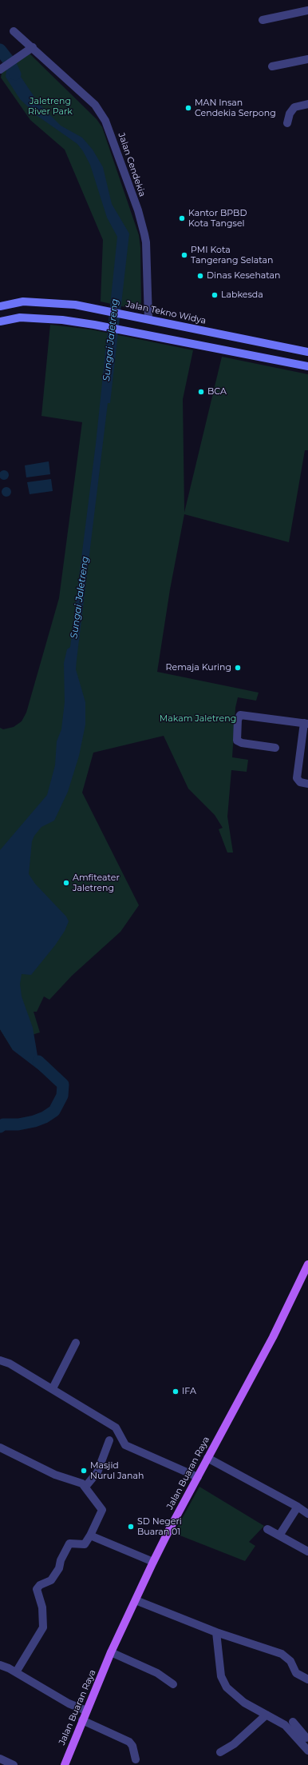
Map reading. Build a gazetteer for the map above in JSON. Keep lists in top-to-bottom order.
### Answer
{
  "streets": {
    "main road": ["Jalan Tekno Widya", "Jalan Buaran Raya"],
    "street": ["Jalan Cendekia"]
  },
  "crossings": [
    ["Jalan Cendekia", "Jalan Tekno Widya"]
  ],
  "water": ["Sungai Jaletreng"],
  "parks": ["Jaletreng River Park", "Makam Jaletreng"],
  "places": [
    "MAN Insan Cendekia Serpong",
    "Kantor BPBD Kota Tangsel",
    "PMI Kota Tangerang Selatan",
    "Dinas Kesehatan",
    "Labkesda",
    "BCA",
    "Remaja Kuring",
    "Amfiteater Jaletreng",
    "IFA",
    "Masjid Nurul Janah",
    "SD Negeri Buaran 01"
  ]
}
